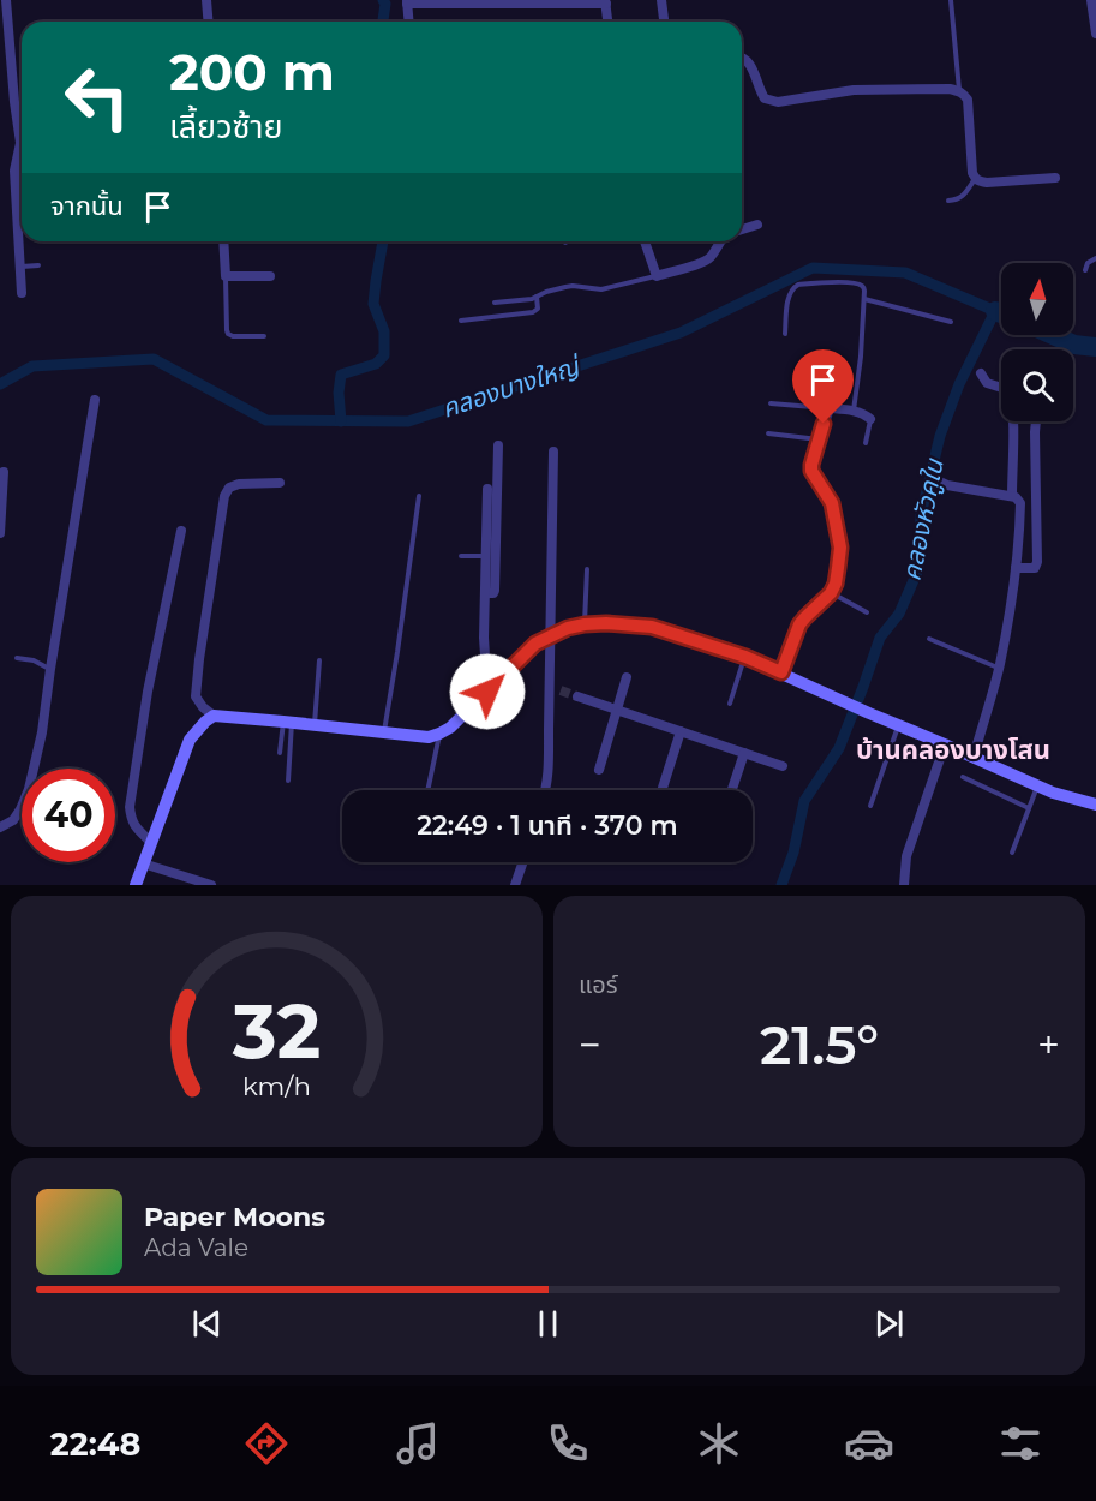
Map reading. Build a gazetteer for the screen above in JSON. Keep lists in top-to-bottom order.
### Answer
{
  "districts": ["บ้านคลองบางโสน"],
  "water": ["คลองบางใหญ่", "คลองหัวคูใน"],
  "north": "top",
  "page": {
    "turn": ["200 m", "เลี้ยวซ้าย"],
    "then": "จากนั้น",
    "limit": "40",
    "trip": "22:49 · 1 นาที · 370 m",
    "tile": "แอร์",
    "heat": ["−", "21.5°", "+"],
    "song": ["Paper Moons", "Ada Vale"],
    "tabs": "22:48",
    "gauge": ["32", "km/h"]
  }
}
